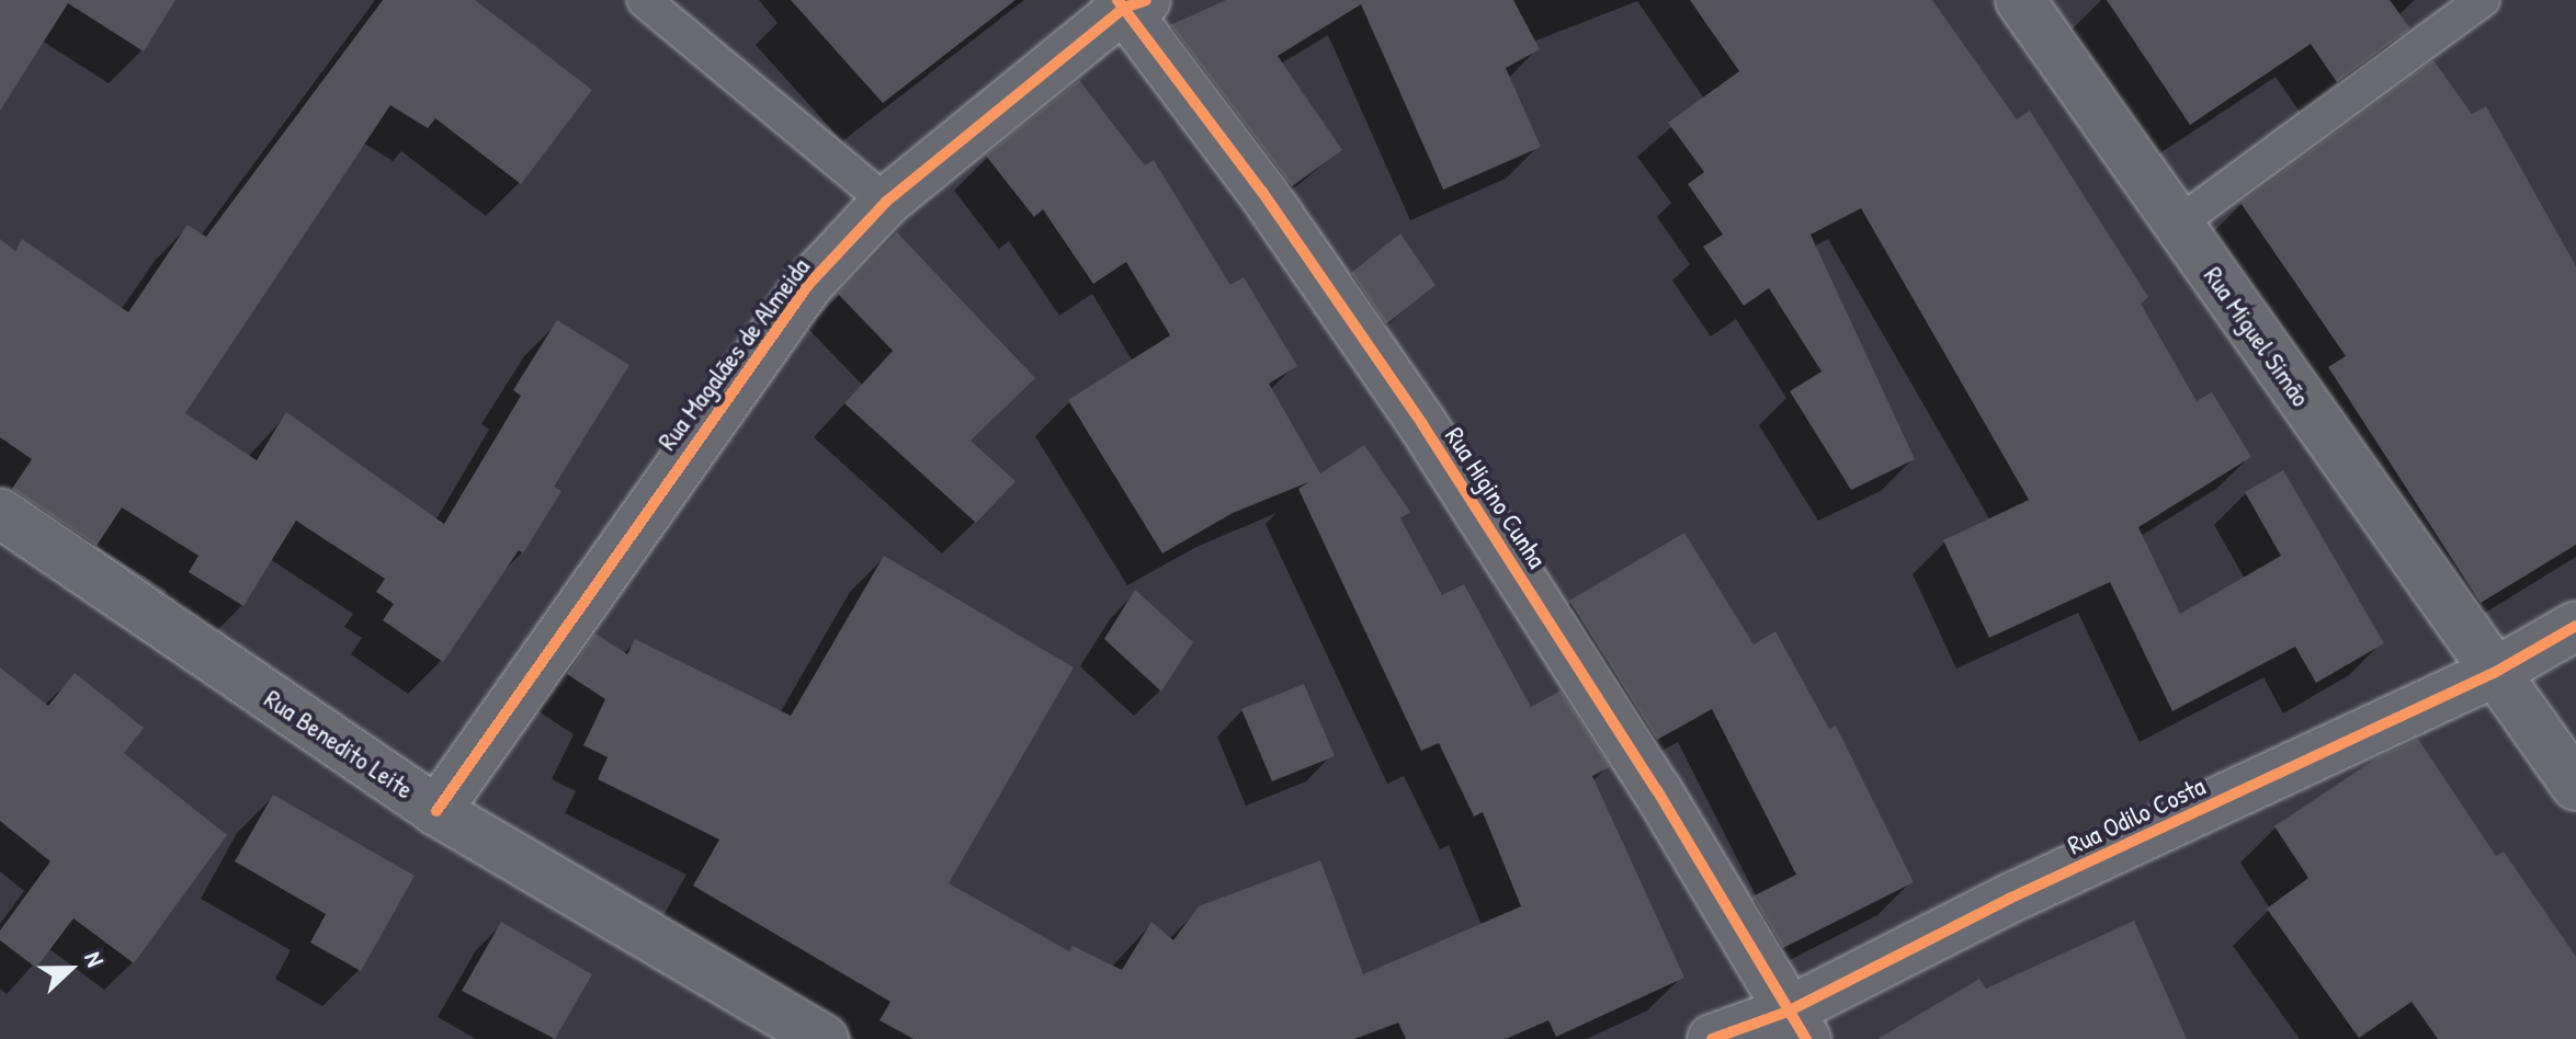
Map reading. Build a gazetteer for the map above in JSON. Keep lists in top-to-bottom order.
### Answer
{
  "streets": {
    "street": [
      "Rua Miguel Simão",
      "Rua Magalães de Almeida",
      "Rua Higino Cunha",
      "Rua Benedito Leite",
      "Rua Odilo Costa"
    ]
  },
  "crossings": [
    ["Rua Miguel Simão", "Rua Odilo Costa"],
    ["Rua Magalães de Almeida", "Rua Higino Cunha"],
    ["Rua Magalães de Almeida", "Rua Benedito Leite"],
    ["Rua Higino Cunha", "Rua Odilo Costa"]
  ],
  "north": "right"
}
